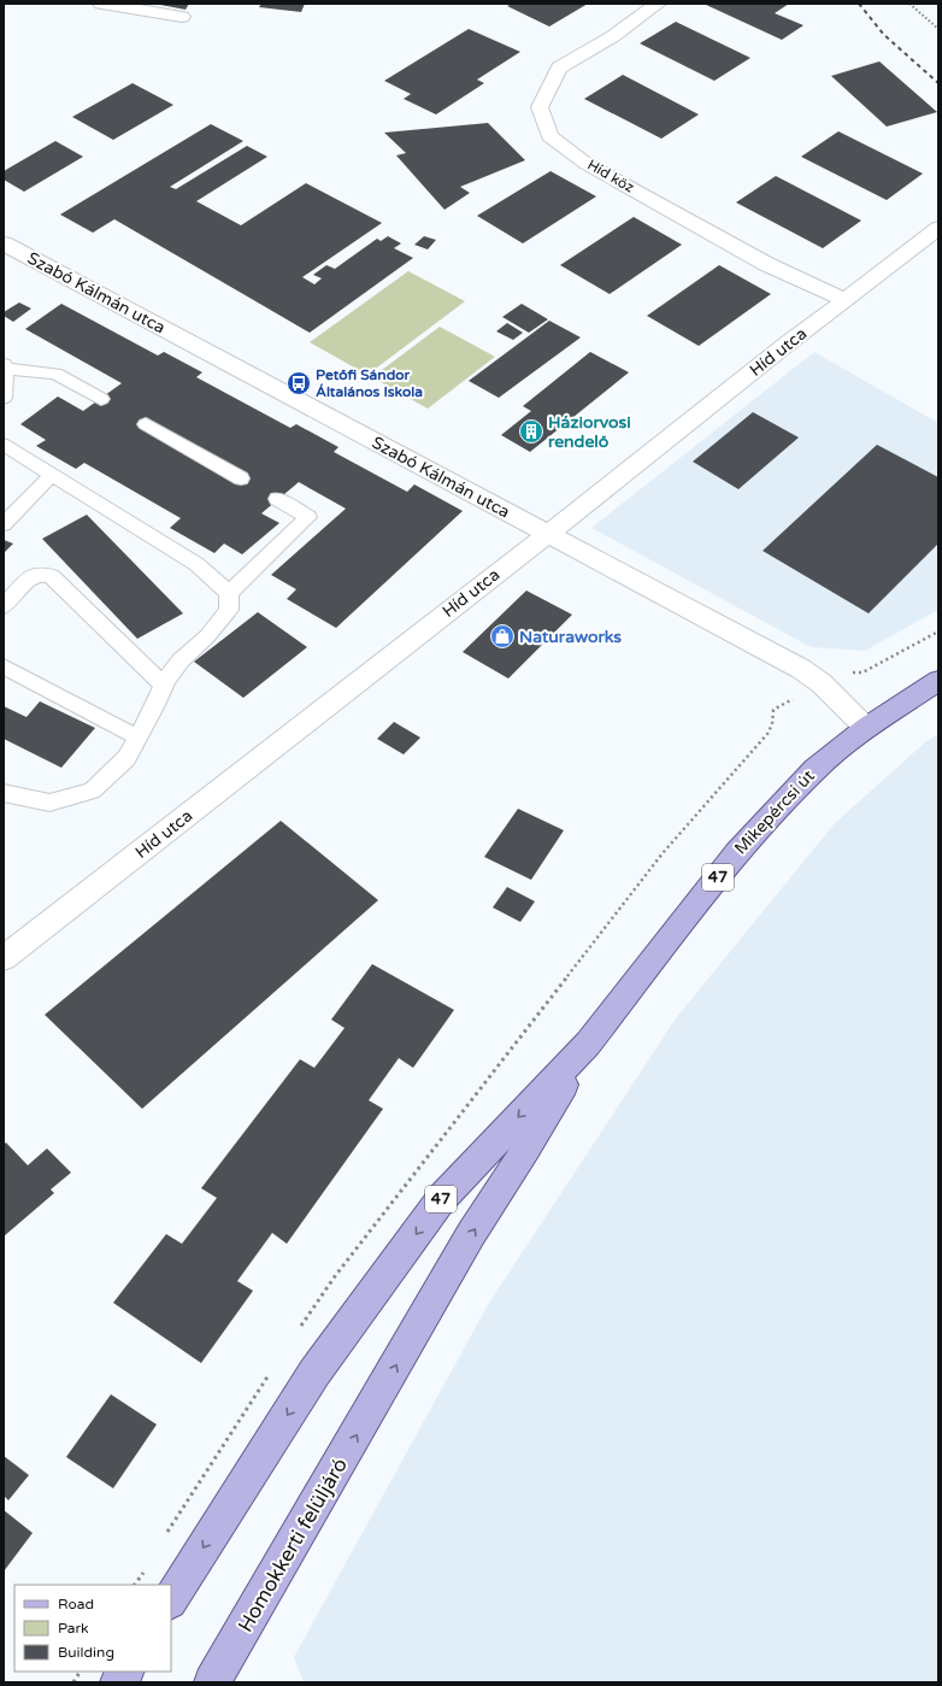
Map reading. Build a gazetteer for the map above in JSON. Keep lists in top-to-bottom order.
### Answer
{
  "streets": {
    "main road": ["Mikepércsi út", "47", "Homokkerti felüljáró"],
    "street": ["Híd köz", "Szabó Kálmán utca", "Híd utca"]
  },
  "crossings": [
    ["Híd köz", "Híd utca"],
    ["Szabó Kálmán utca", "Híd utca"],
    ["Szabó Kálmán utca", "Mikepércsi út"],
    ["Mikepércsi út", "47"],
    ["Mikepércsi út", "Homokkerti felüljáró"],
    ["47", "Homokkerti felüljáró"]
  ],
  "places": {
    "bus stop": ["Petőfi Sándor Általános Iskola"],
    "building": ["Háziorvosi rendelő"],
    "shop": ["Naturaworks"]
  },
  "legend": ["Road", "Park", "Building"]
}
